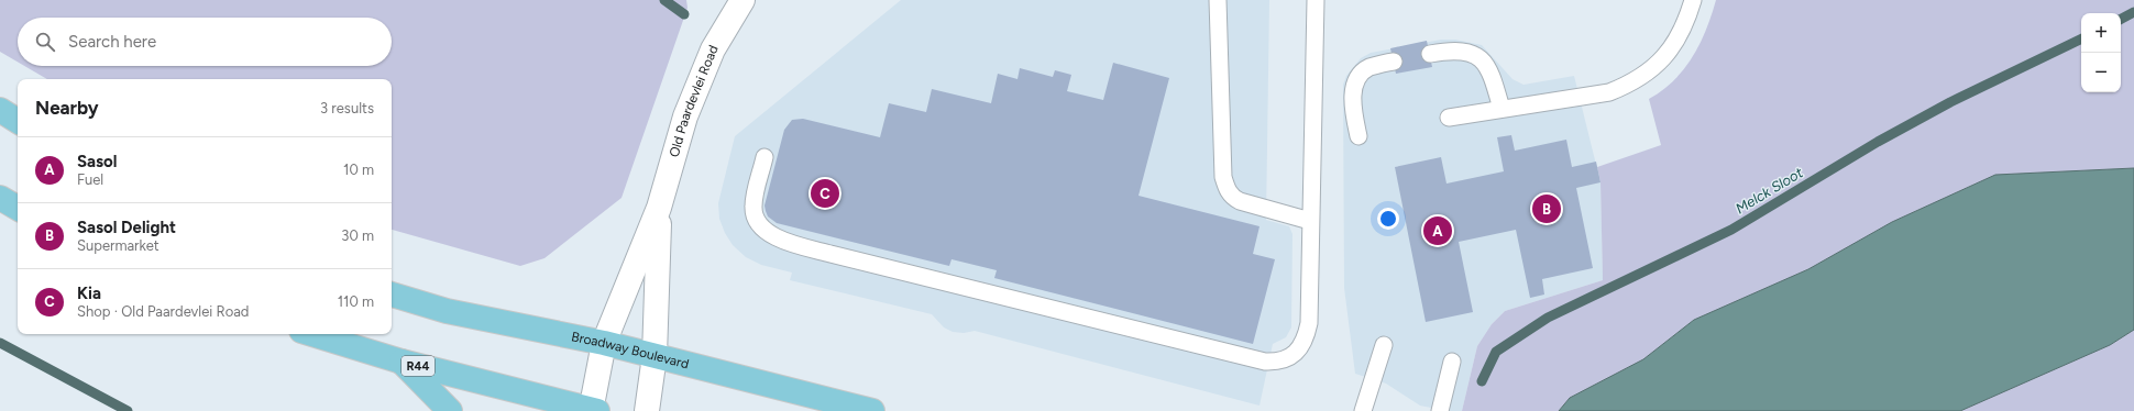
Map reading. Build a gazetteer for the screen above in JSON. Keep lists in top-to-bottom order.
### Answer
{
  "streets": {
    "main road": ["Broadway Boulevard", "R44"],
    "street": ["Old Paardevlei Road"]
  },
  "crossings": [
    ["Old Paardevlei Road", "Broadway Boulevard"],
    ["Old Paardevlei Road", "R44"]
  ],
  "water": ["Melck Sloot"],
  "page": {
    "map_buttons": ["+", "−"],
    "search": "Search here",
    "heading": ["Nearby", "3 results"],
    "list": [
      {
        "mark": "A",
        "name": "Sasol",
        "note": "Fuel",
        "value": "10 m"
      },
      {
        "mark": "B",
        "name": "Sasol Delight",
        "note": "Supermarket",
        "value": "30 m"
      },
      {
        "mark": "C",
        "name": "Kia",
        "note": "Shop · Old Paardevlei Road",
        "value": "110 m"
      }
    ],
    "pins": ["C", "B", "A"]
  }
}
